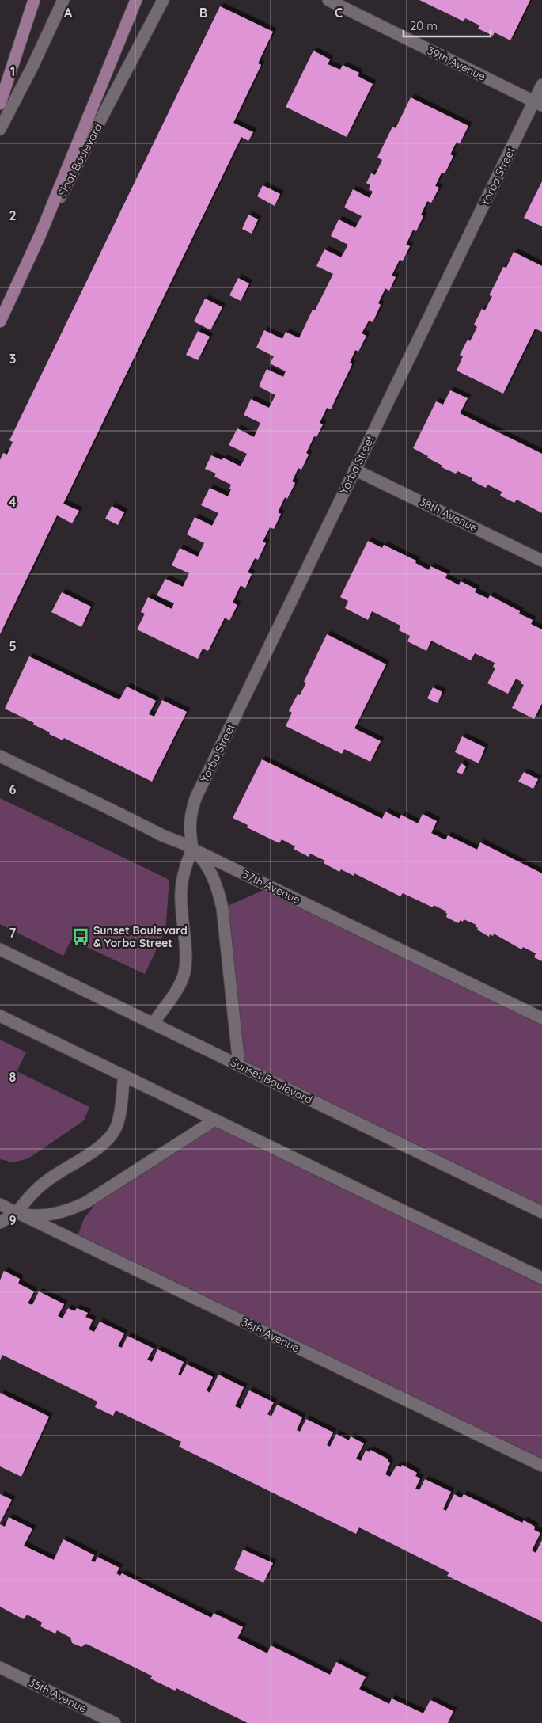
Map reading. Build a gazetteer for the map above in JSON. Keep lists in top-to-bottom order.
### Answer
{
  "streets": {
    "main road": ["Sloat Boulevard"],
    "street": [
      "39th Avenue",
      "Yorba Street",
      "38th Avenue",
      "37th Avenue",
      "Sunset Boulevard",
      "36th Avenue",
      "35th Avenue"
    ]
  },
  "crossings": [
    ["39th Avenue", "Yorba Street"],
    ["Yorba Street", "38th Avenue"],
    ["Yorba Street", "37th Avenue"]
  ],
  "places": {
    "bus stop": ["Sunset Boulevard & Yorba Street"]
  },
  "scale_bar": "20 m",
  "grid": {
    "columns": ["A", "B", "C"],
    "rows": [
      "1",
      "2",
      "3",
      "4",
      "5",
      "6",
      "7",
      "8",
      "9"
    ]
  }
}
